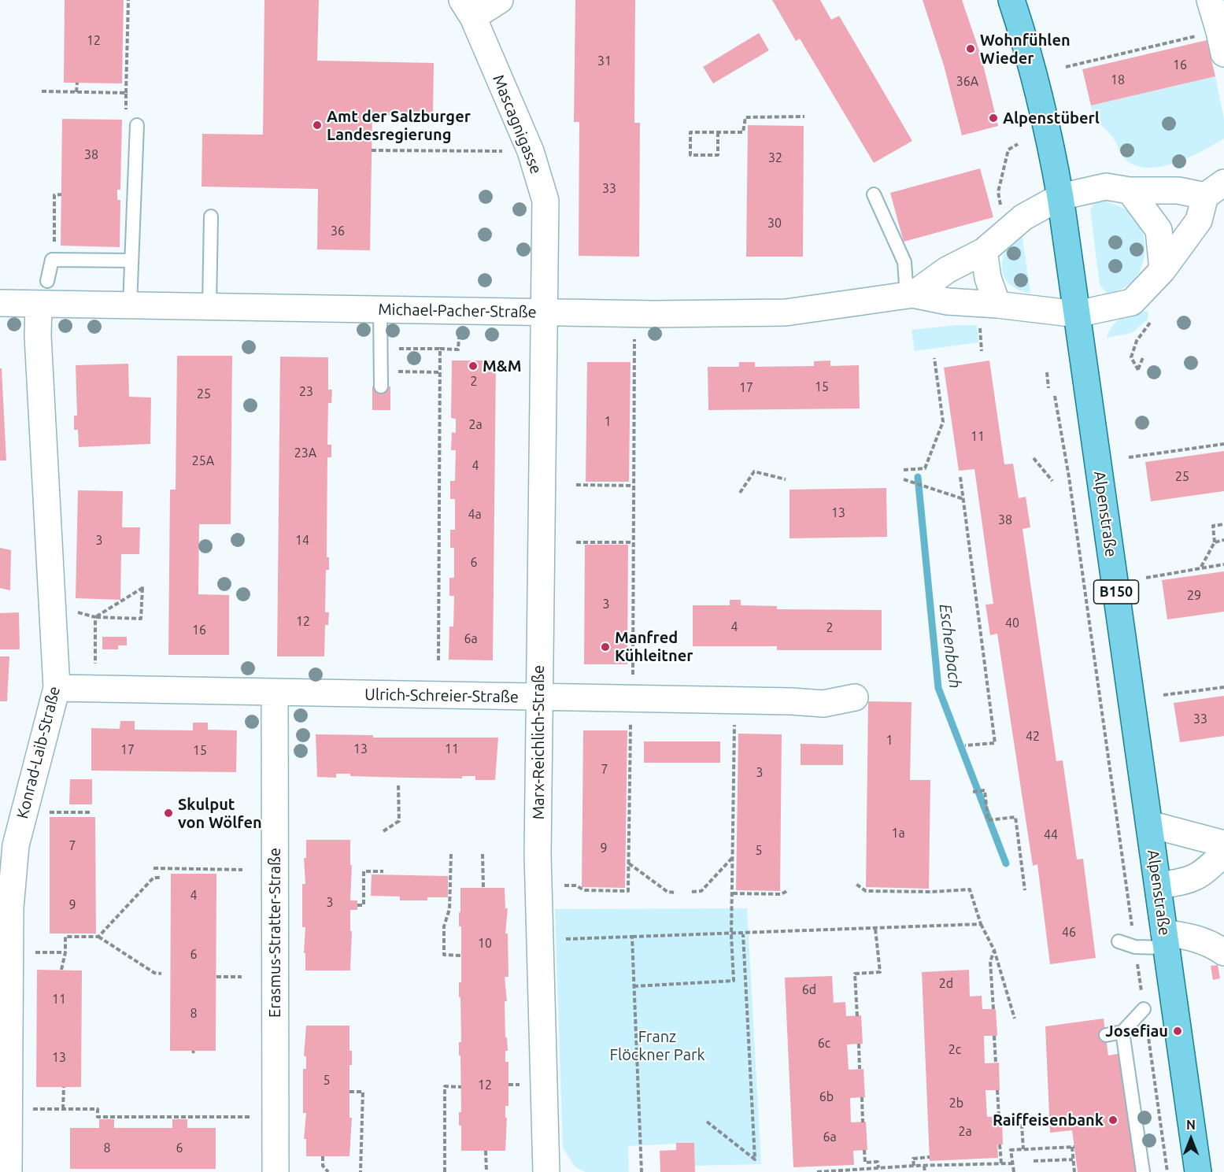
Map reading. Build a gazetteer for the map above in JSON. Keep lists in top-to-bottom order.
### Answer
{
  "streets": {
    "main road": ["Alpenstraße", "B150"],
    "street": [
      "Mascagnigasse",
      "Michael-Pacher-Straße",
      "Ulrich-Schreier-Straße",
      "Marx-Reichlich-Straße",
      "Konrad-Laib-Straße",
      "Erasmus-Stratter-Straße"
    ]
  },
  "crossings": [
    ["Mascagnigasse", "Michael-Pacher-Straße"],
    ["Mascagnigasse", "Marx-Reichlich-Straße"],
    ["Michael-Pacher-Straße", "Alpenstraße"],
    ["Michael-Pacher-Straße", "Marx-Reichlich-Straße"],
    ["Michael-Pacher-Straße", "Konrad-Laib-Straße"],
    ["Ulrich-Schreier-Straße", "Marx-Reichlich-Straße"],
    ["Ulrich-Schreier-Straße", "Konrad-Laib-Straße"],
    ["Ulrich-Schreier-Straße", "Erasmus-Stratter-Straße"]
  ],
  "water": ["Eschenbach"],
  "parks": ["Franz Flöckner Park"],
  "places": [
    "Wohnfühlen Wieder",
    "Alpenstüberl",
    "Amt der Salzburger Landesregierung",
    "M&M",
    "Manfred Kühleitner",
    "Skulput von Wölfen",
    "Josefiau",
    "Raiffeisenbank"
  ],
  "house_numbers": [
    "12",
    "31",
    "16",
    "18",
    "36A",
    "38",
    "32",
    "33",
    "30",
    "36",
    "2",
    "15",
    "17",
    "23",
    "25",
    "1",
    "2a",
    "11",
    "23A",
    "25A",
    "4",
    "25",
    "13",
    "4a",
    "38",
    "3",
    "14",
    "6",
    "29",
    "3",
    "12",
    "40",
    "4",
    "2",
    "16",
    "6a",
    "33",
    "42",
    "1",
    "13",
    "11",
    "17",
    "15",
    "7",
    "3",
    "1a",
    "44",
    "7",
    "9",
    "5",
    "4",
    "3",
    "9",
    "46",
    "10",
    "6",
    "2d",
    "6d",
    "11",
    "8",
    "6c",
    "2c",
    "13",
    "5",
    "12",
    "6b",
    "2b",
    "2a",
    "6a",
    "8",
    "6"
  ],
  "north": "top"
}
